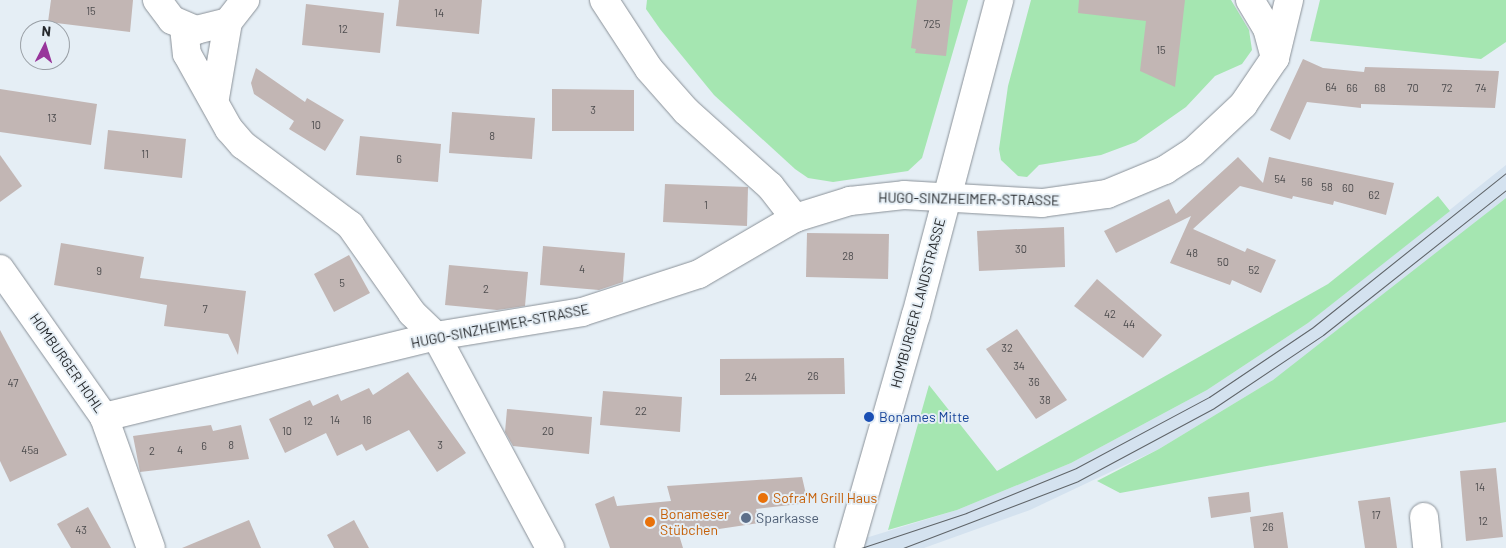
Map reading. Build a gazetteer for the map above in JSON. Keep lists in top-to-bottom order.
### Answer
{
  "streets": {
    "street": ["HUGO-SINZHEIMER-STRASSE", "HOMBURGER LANDSTRASSE", "HOMBURGER HOHL"]
  },
  "crossings": [
    ["HUGO-SINZHEIMER-STRASSE", "HOMBURGER LANDSTRASSE"],
    ["HUGO-SINZHEIMER-STRASSE", "HOMBURGER HOHL"]
  ],
  "places": [
    "Bonames Mitte",
    "Sofra'M Grill Haus",
    "Sparkasse",
    "Bonameser Stübchen"
  ],
  "house_numbers": [
    "15",
    "14",
    "725",
    "12",
    "15",
    "64",
    "66",
    "68",
    "70",
    "72",
    "74",
    "3",
    "13",
    "10",
    "8",
    "11",
    "6",
    "54",
    "56",
    "58",
    "60",
    "62",
    "1",
    "30",
    "48",
    "28",
    "50",
    "4",
    "52",
    "9",
    "5",
    "2",
    "7",
    "42",
    "44",
    "32",
    "34",
    "26",
    "24",
    "36",
    "47",
    "38",
    "22",
    "14",
    "16",
    "12",
    "10",
    "20",
    "8",
    "3",
    "6",
    "45a",
    "4",
    "2",
    "14",
    "17",
    "12",
    "26",
    "43"
  ],
  "north": "top"
}
